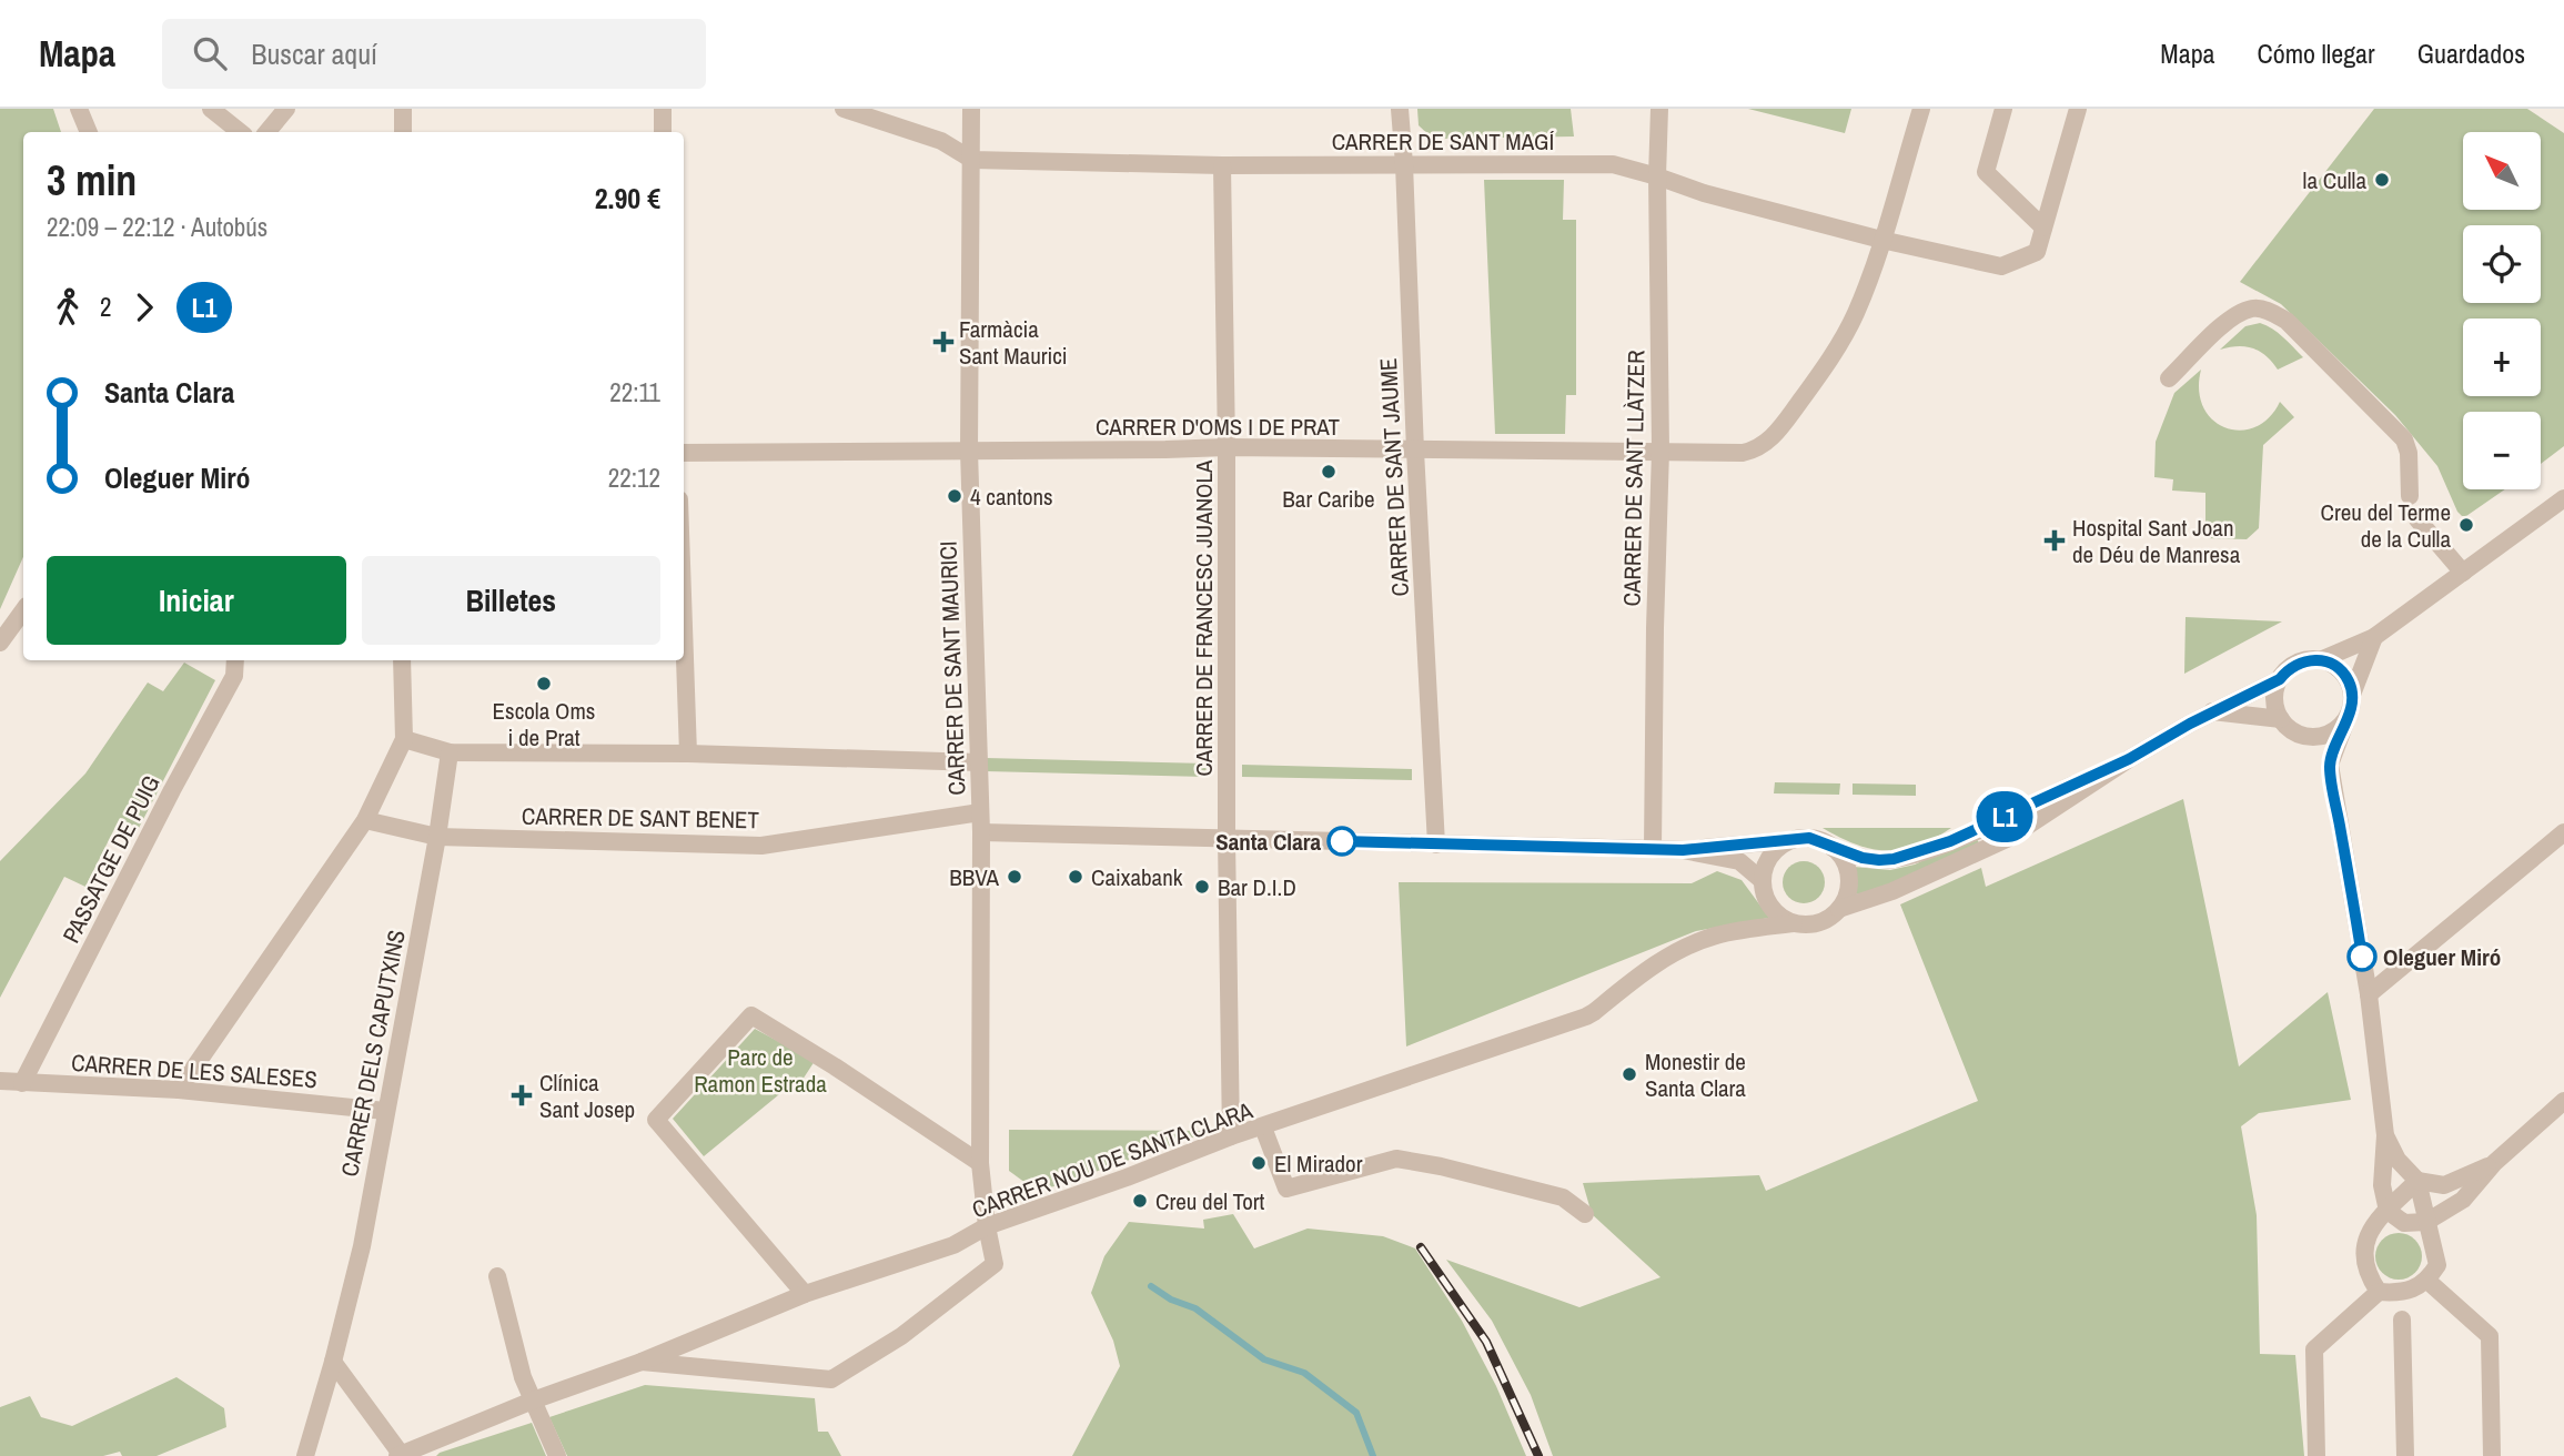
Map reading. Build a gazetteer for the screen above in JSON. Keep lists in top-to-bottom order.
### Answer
{
  "streets": {
    "street": [
      "CARRER DE SANT MAGÍ",
      "CARRER D'OMS I DE PRAT",
      "CARRER DE SANT JAUME",
      "CARRER DE SANT LLÀTZER",
      "CARRER DE FRANCESC JUANOLA",
      "CARRER DE SANT MAURICI",
      "CARRER DE SANT BENET",
      "PASSATGE DE PUIG",
      "CARRER DELS CAPUTXINS",
      "CARRER DE LES SALESES",
      "CARRER NOU DE SANTA CLARA"
    ]
  },
  "crossings": [
    ["CARRER DE SANT MAGÍ", "CARRER D'OMS I DE PRAT"],
    ["CARRER DE SANT MAGÍ", "CARRER DE SANT JAUME"],
    ["CARRER DE SANT MAGÍ", "CARRER DE SANT LLÀTZER"],
    ["CARRER DE SANT MAGÍ", "CARRER DE FRANCESC JUANOLA"],
    ["CARRER DE SANT MAGÍ", "CARRER DE SANT MAURICI"],
    ["CARRER D'OMS I DE PRAT", "CARRER DE SANT JAUME"],
    ["CARRER D'OMS I DE PRAT", "CARRER DE SANT LLÀTZER"],
    ["CARRER D'OMS I DE PRAT", "CARRER DE FRANCESC JUANOLA"],
    ["CARRER D'OMS I DE PRAT", "CARRER DE SANT MAURICI"],
    ["CARRER DE FRANCESC JUANOLA", "CARRER NOU DE SANTA CLARA"],
    ["CARRER DE SANT MAURICI", "CARRER DE SANT BENET"],
    ["CARRER DE SANT MAURICI", "CARRER NOU DE SANTA CLARA"],
    ["CARRER DE SANT BENET", "CARRER DELS CAPUTXINS"],
    ["PASSATGE DE PUIG", "CARRER DE LES SALESES"],
    ["CARRER DELS CAPUTXINS", "CARRER DE LES SALESES"]
  ],
  "parks": ["Parc de Ramon Estrada"],
  "places": {
    "other": [
      "la Culla",
      "Bar Caribe",
      "4 cantons",
      "Creu del Terme de la Culla",
      "Escola Oms i de Prat",
      "Santa Clara",
      "BBVA",
      "Caixabank",
      "Bar D.I.D",
      "Oleguer Miró",
      "Monestir de Santa Clara",
      "El Mirador",
      "Creu del Tort"
    ],
    "health": ["Farmàcia Sant Maurici", "Hospital Sant Joan de Déu de Manresa", "Clínica Sant Josep"]
  },
  "lines": ["bus line L1"],
  "north": "top left",
  "page": {
    "header": "Mapa",
    "search": "Buscar aquí",
    "nav": ["Mapa", "Cómo llegar", "Guardados"],
    "on_map": "L1",
    "map_buttons": ["+", "−"],
    "heading": ["3 min", "22:09 – 22:12 · Autobús", "2.90 €"],
    "legs": ["2", "L1"],
    "list": [
      {
        "name": "Santa Clara",
        "value": "22:11"
      },
      {
        "name": "Oleguer Miró",
        "value": "22:12"
      }
    ],
    "buttons": ["Iniciar", "Billetes"]
  }
}
